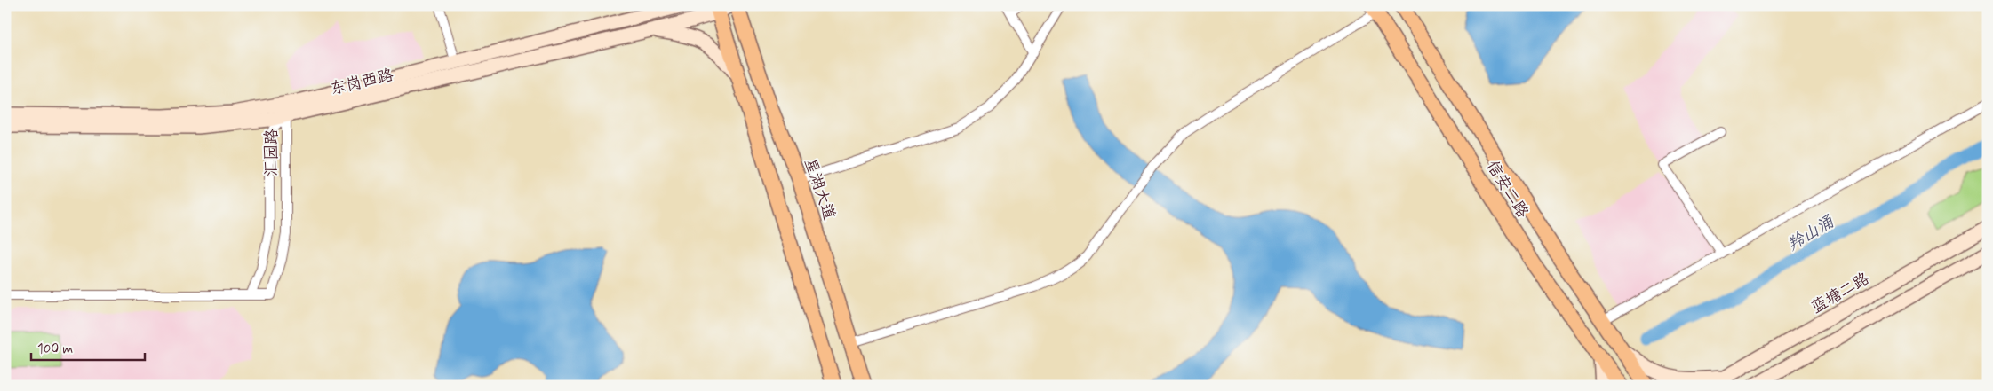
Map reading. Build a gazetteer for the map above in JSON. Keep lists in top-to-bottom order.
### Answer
{
  "streets": {
    "main road": [
      "东岗西路",
      "星湖大道",
      "信安二路",
      "蓝塘二路"
    ],
    "street": ["汇园路"]
  },
  "crossings": [
    ["东岗西路", "汇园路"]
  ],
  "water": ["羚山涌"],
  "scale_bar": "100 m"
}
